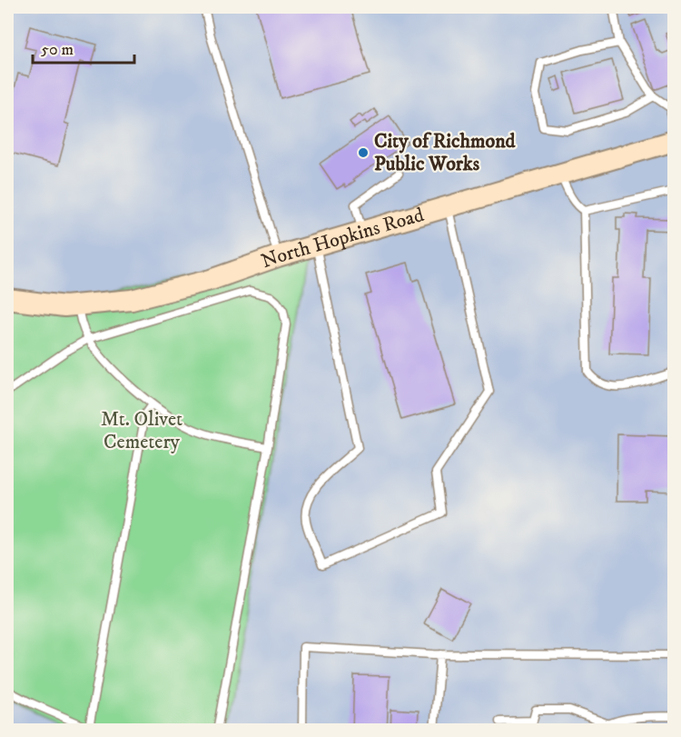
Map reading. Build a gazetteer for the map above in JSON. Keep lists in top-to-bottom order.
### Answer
{
  "streets": {
    "main road": ["North Hopkins Road"]
  },
  "parks": ["Mt. Olivet Cemetery"],
  "places": ["City of Richmond Public Works"],
  "scale_bar": "50 m"
}
